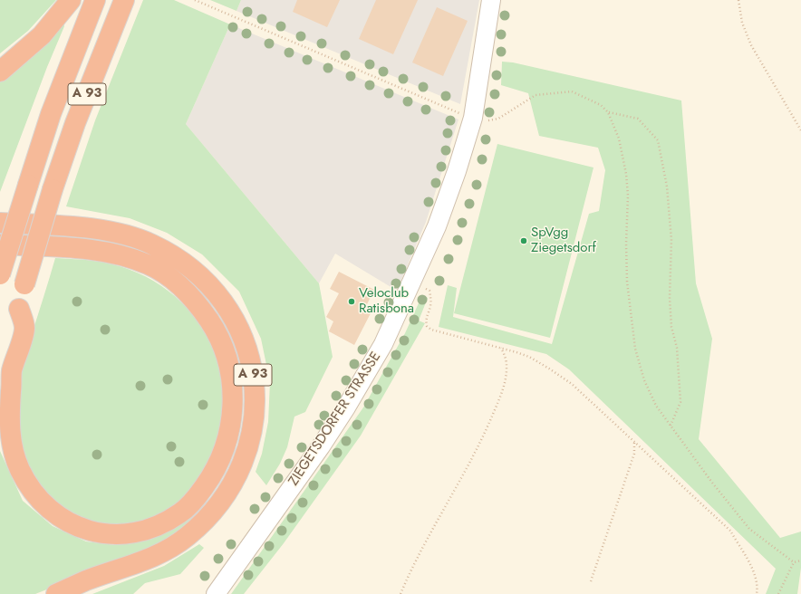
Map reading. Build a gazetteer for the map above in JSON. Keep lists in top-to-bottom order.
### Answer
{
  "streets": {
    "highway": ["A 93"],
    "street": ["ZIEGETSDORFER STRASSE"]
  },
  "places": ["SpVgg Ziegetsdorf", "Veloclub Ratisbona"]
}
